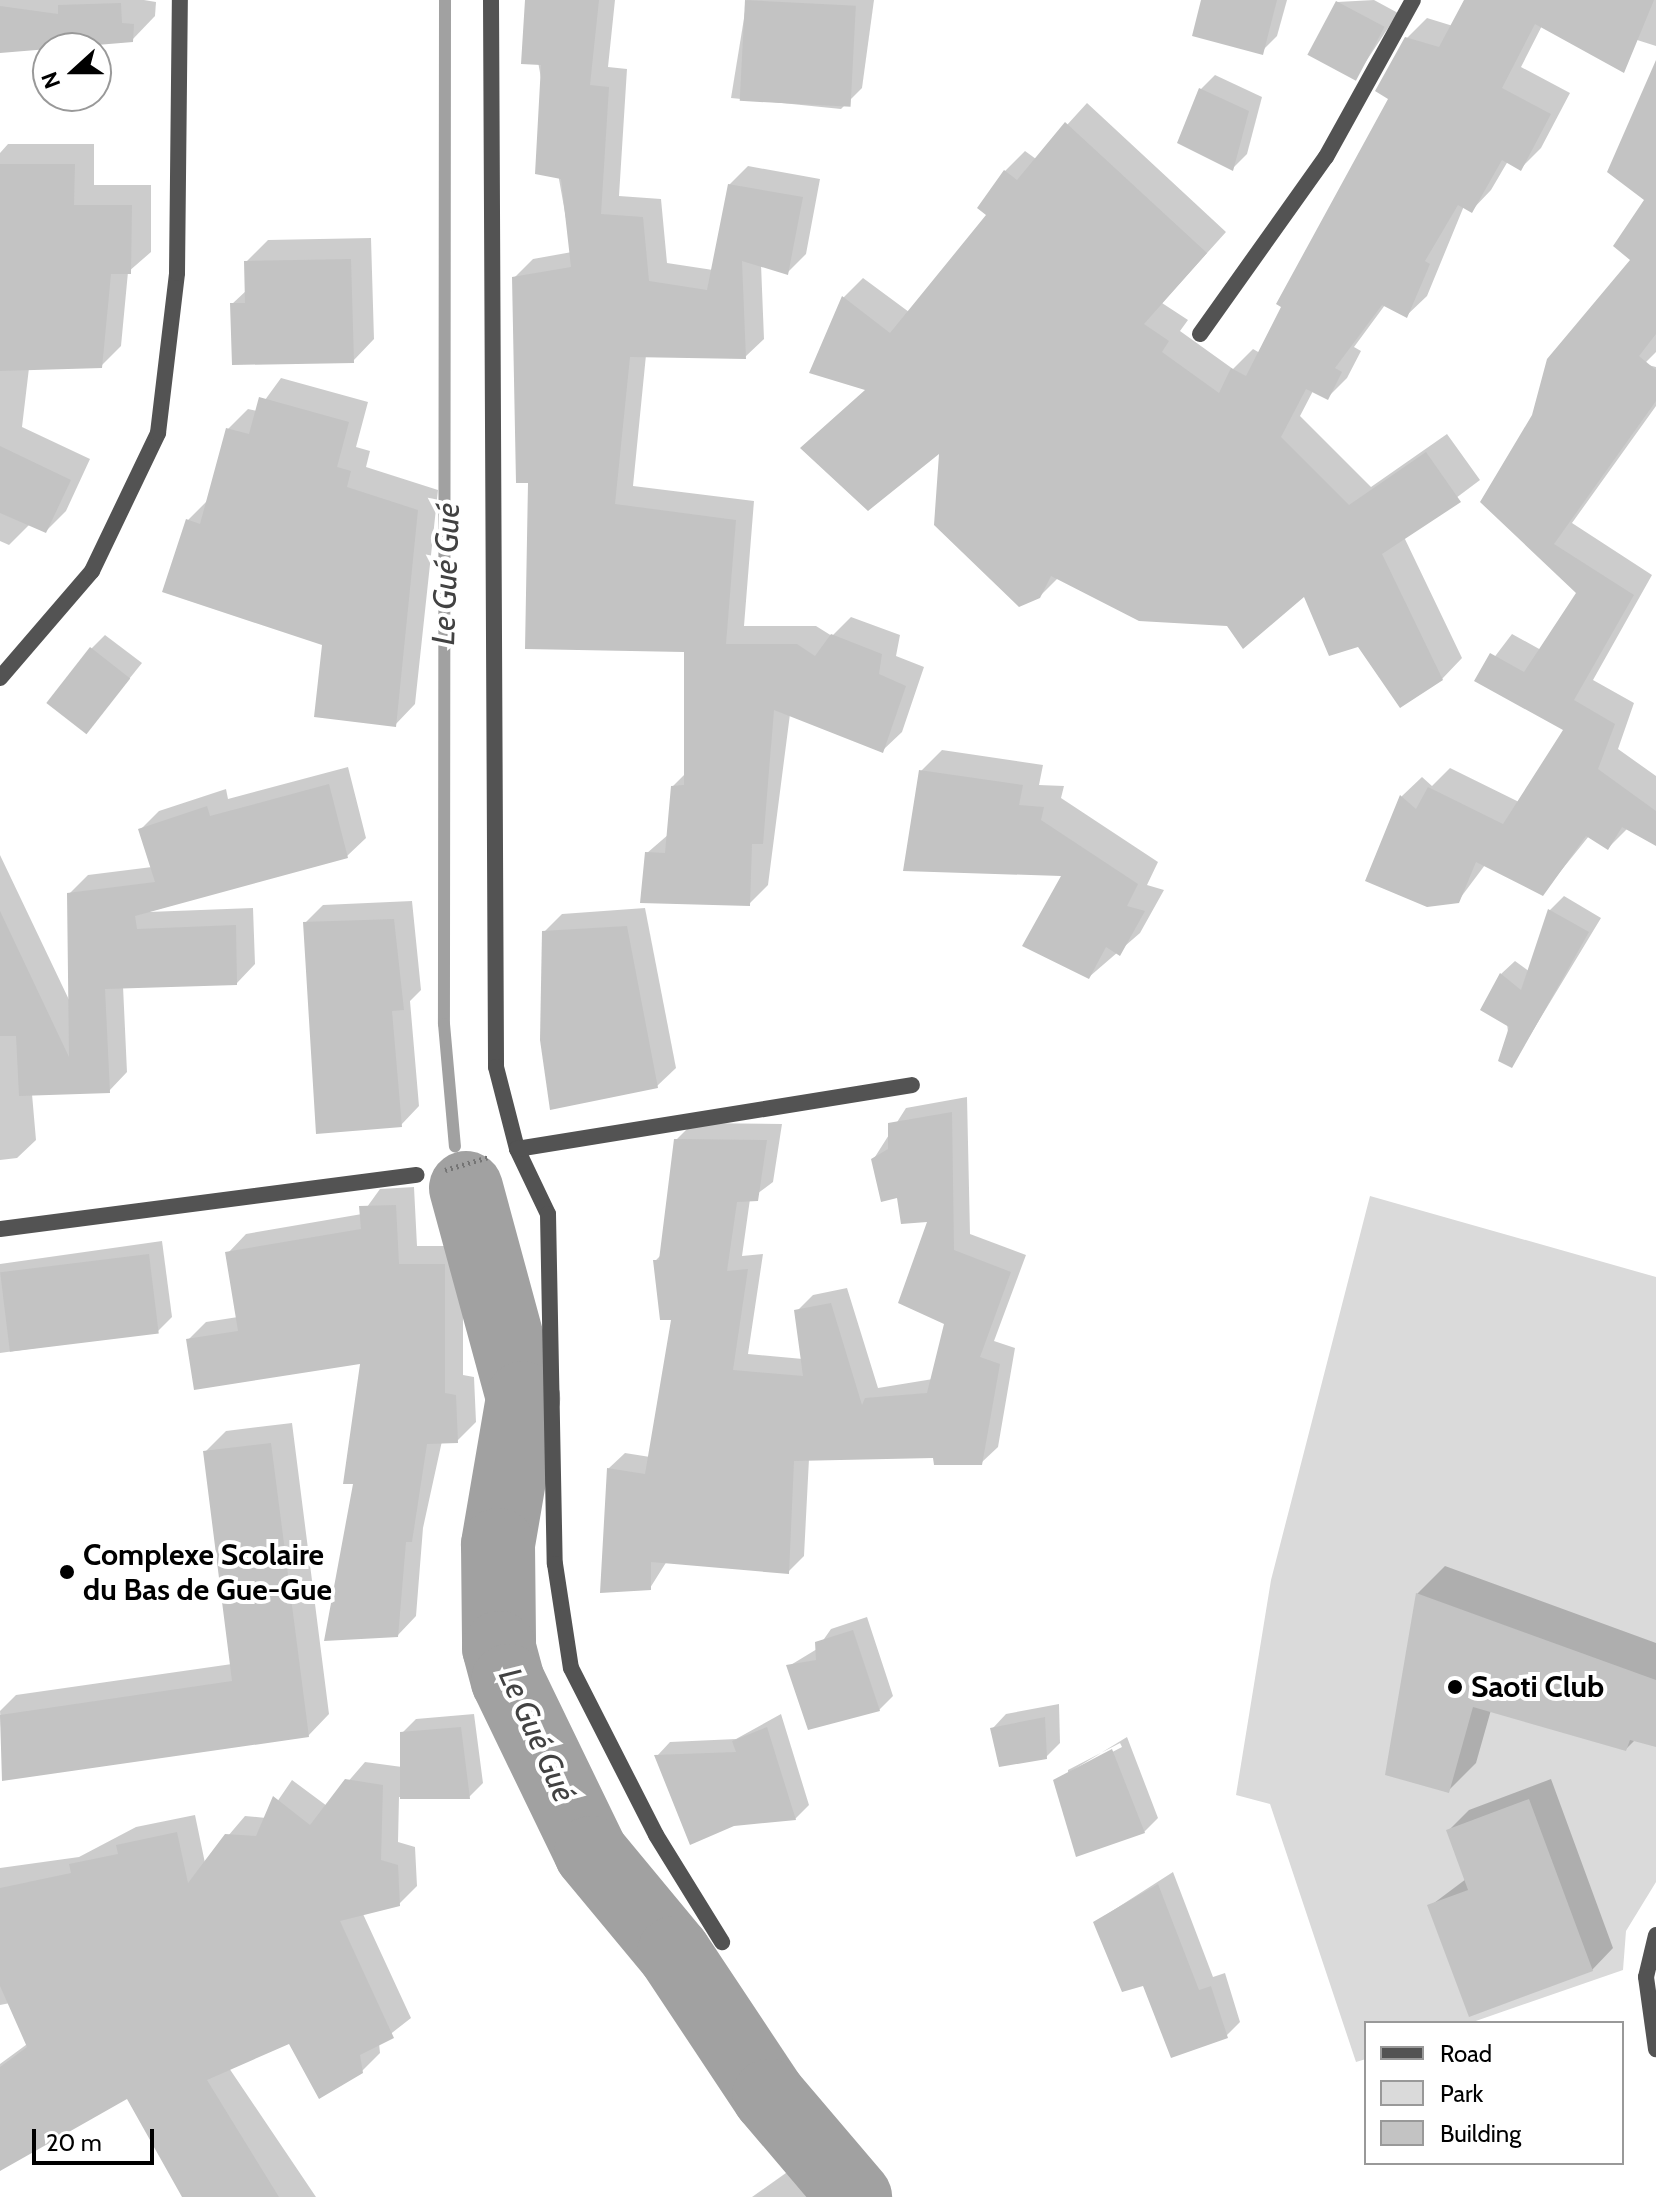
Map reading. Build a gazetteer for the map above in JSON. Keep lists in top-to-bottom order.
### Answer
{
  "water": ["Le Gué Gué"],
  "places": ["Complexe Scolaire du Bas de Gue-Gue", "Saoti Club"],
  "legend": ["Road", "Park", "Building"],
  "scale_bar": "20 m",
  "north": "left"
}
